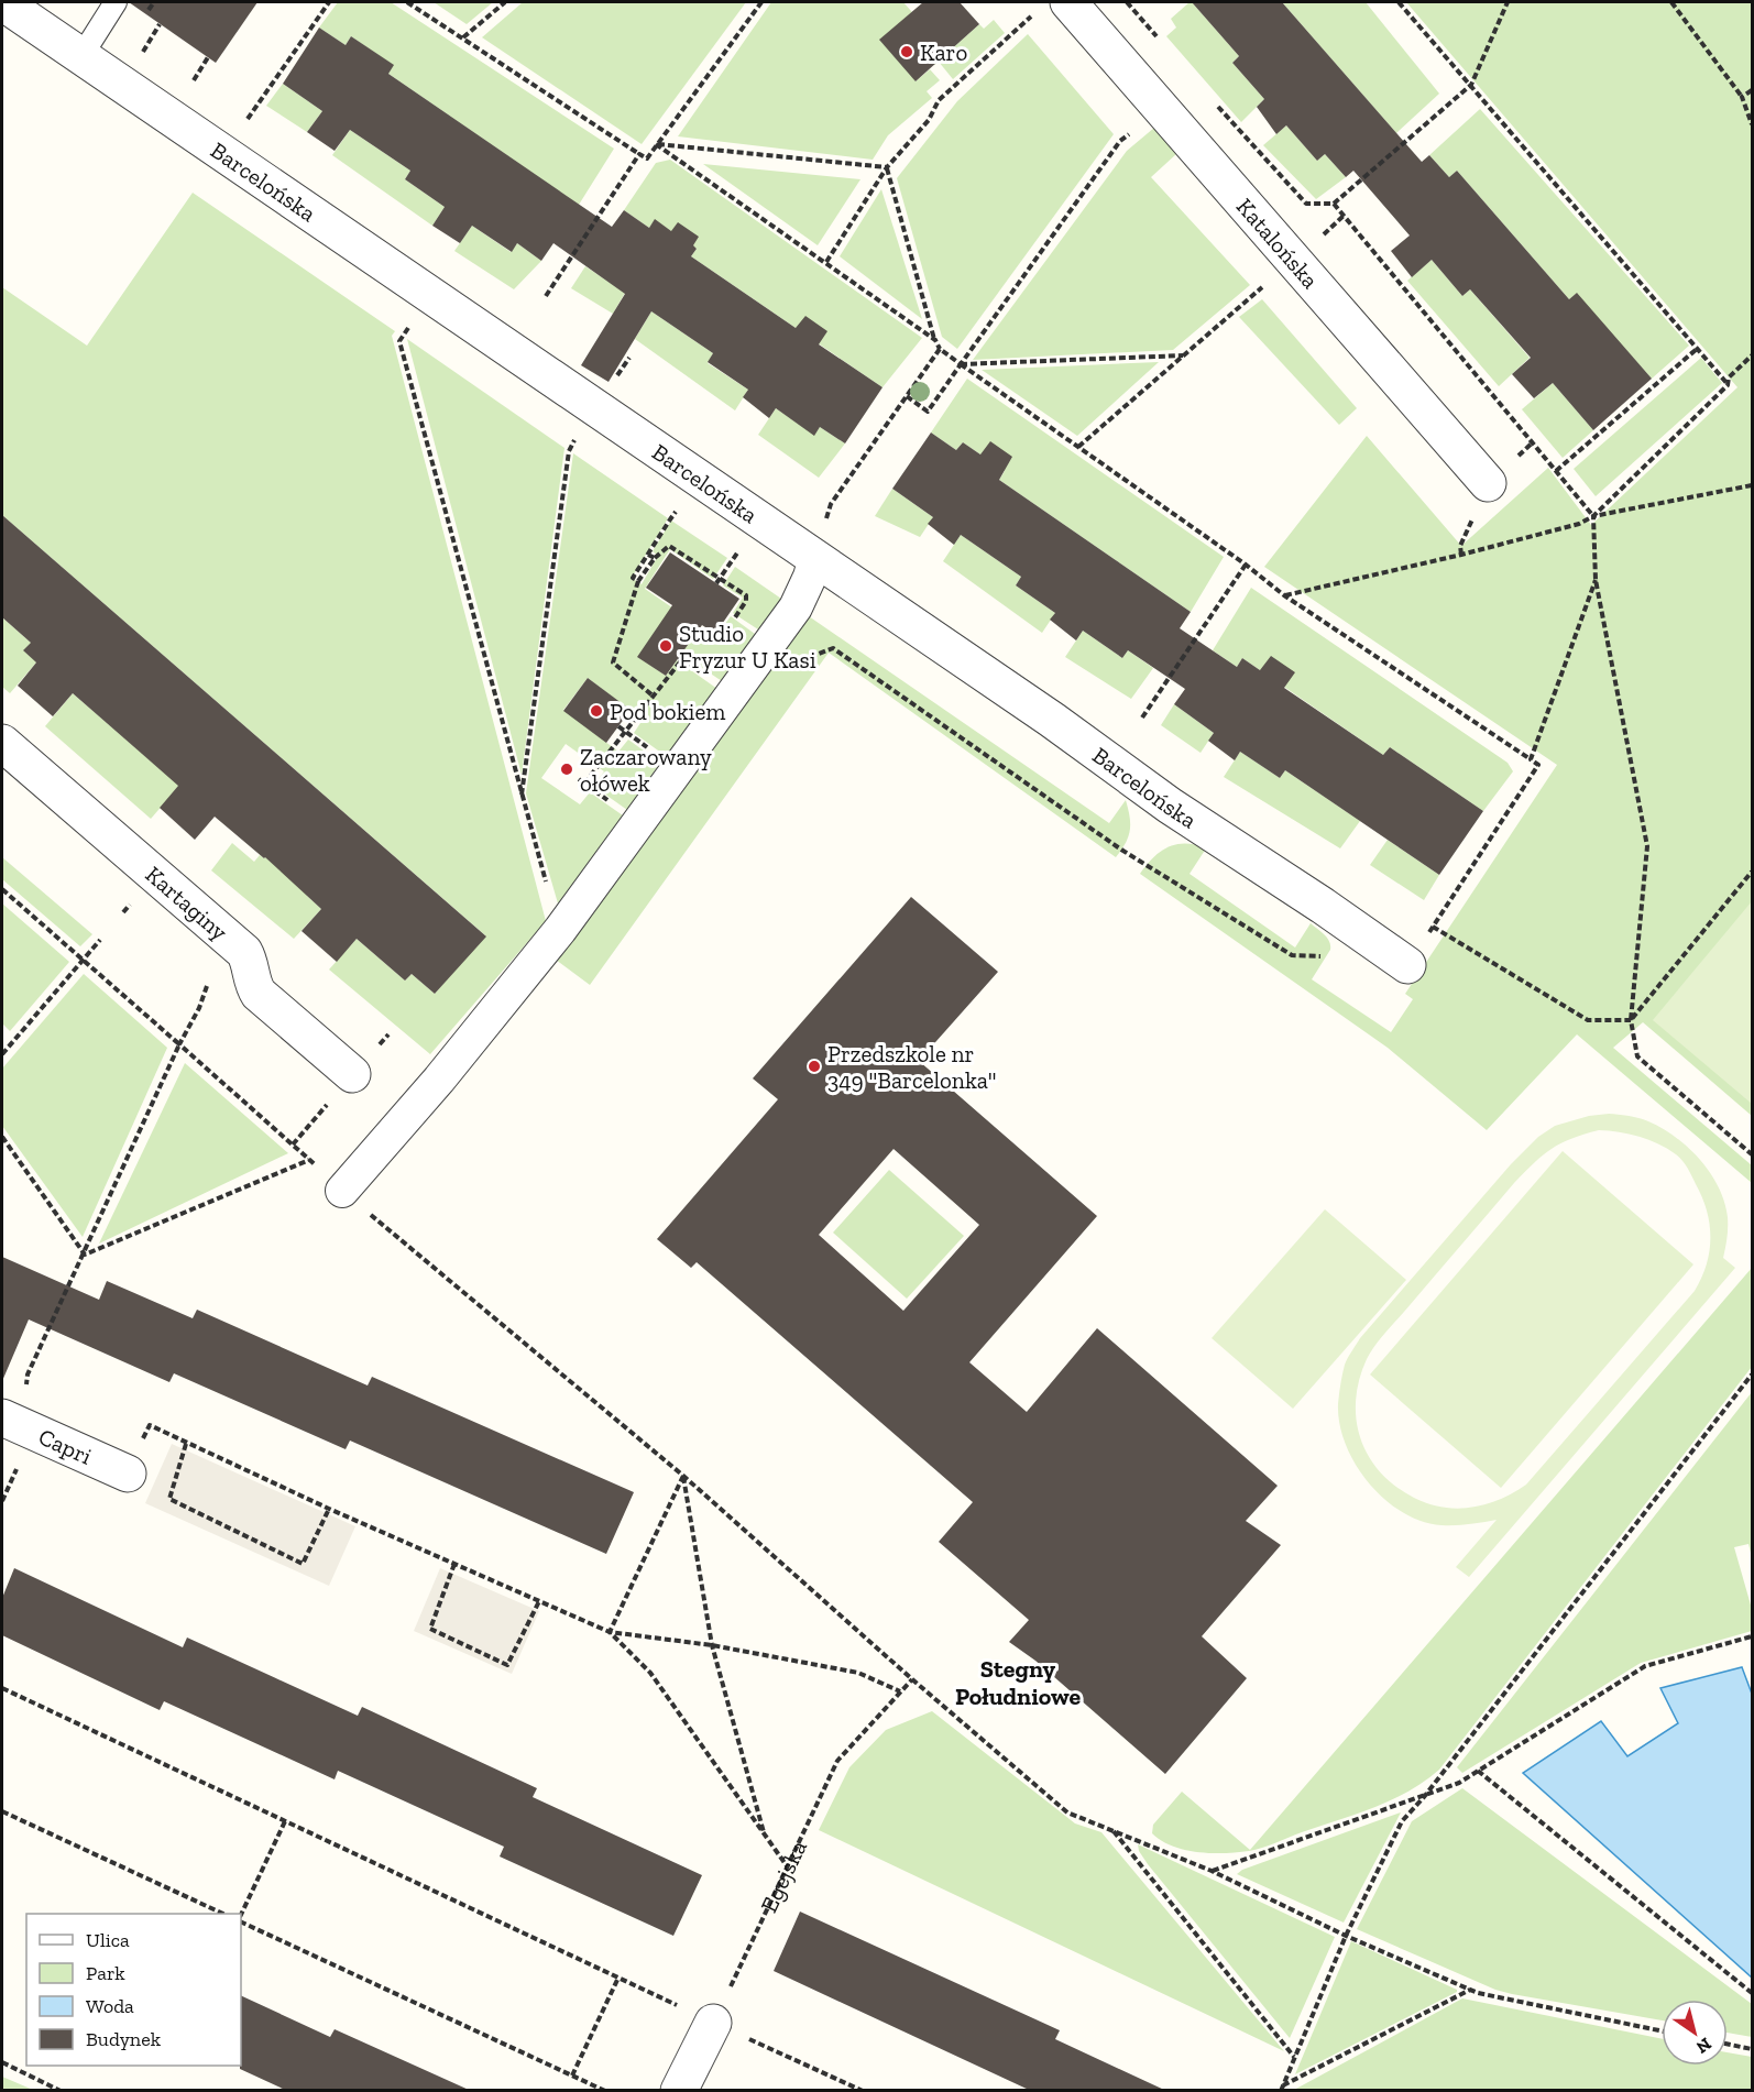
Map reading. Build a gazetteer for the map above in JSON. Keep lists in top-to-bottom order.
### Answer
{
  "streets": {
    "street": [
      "Barcelońska",
      "Katalońska",
      "Kartaginy",
      "Capri"
    ],
    "path": ["Egejska"]
  },
  "districts": ["Stegny Południowe"],
  "places": [
    "Karo",
    "Studio Fryzur U Kasi",
    "Pod bokiem",
    "Zaczarowany ołówek",
    "Przedszkole nr 349 \"Barcelonka\""
  ],
  "legend": [
    "Ulica",
    "Park",
    "Woda",
    "Budynek"
  ],
  "north": "bottom right"
}
